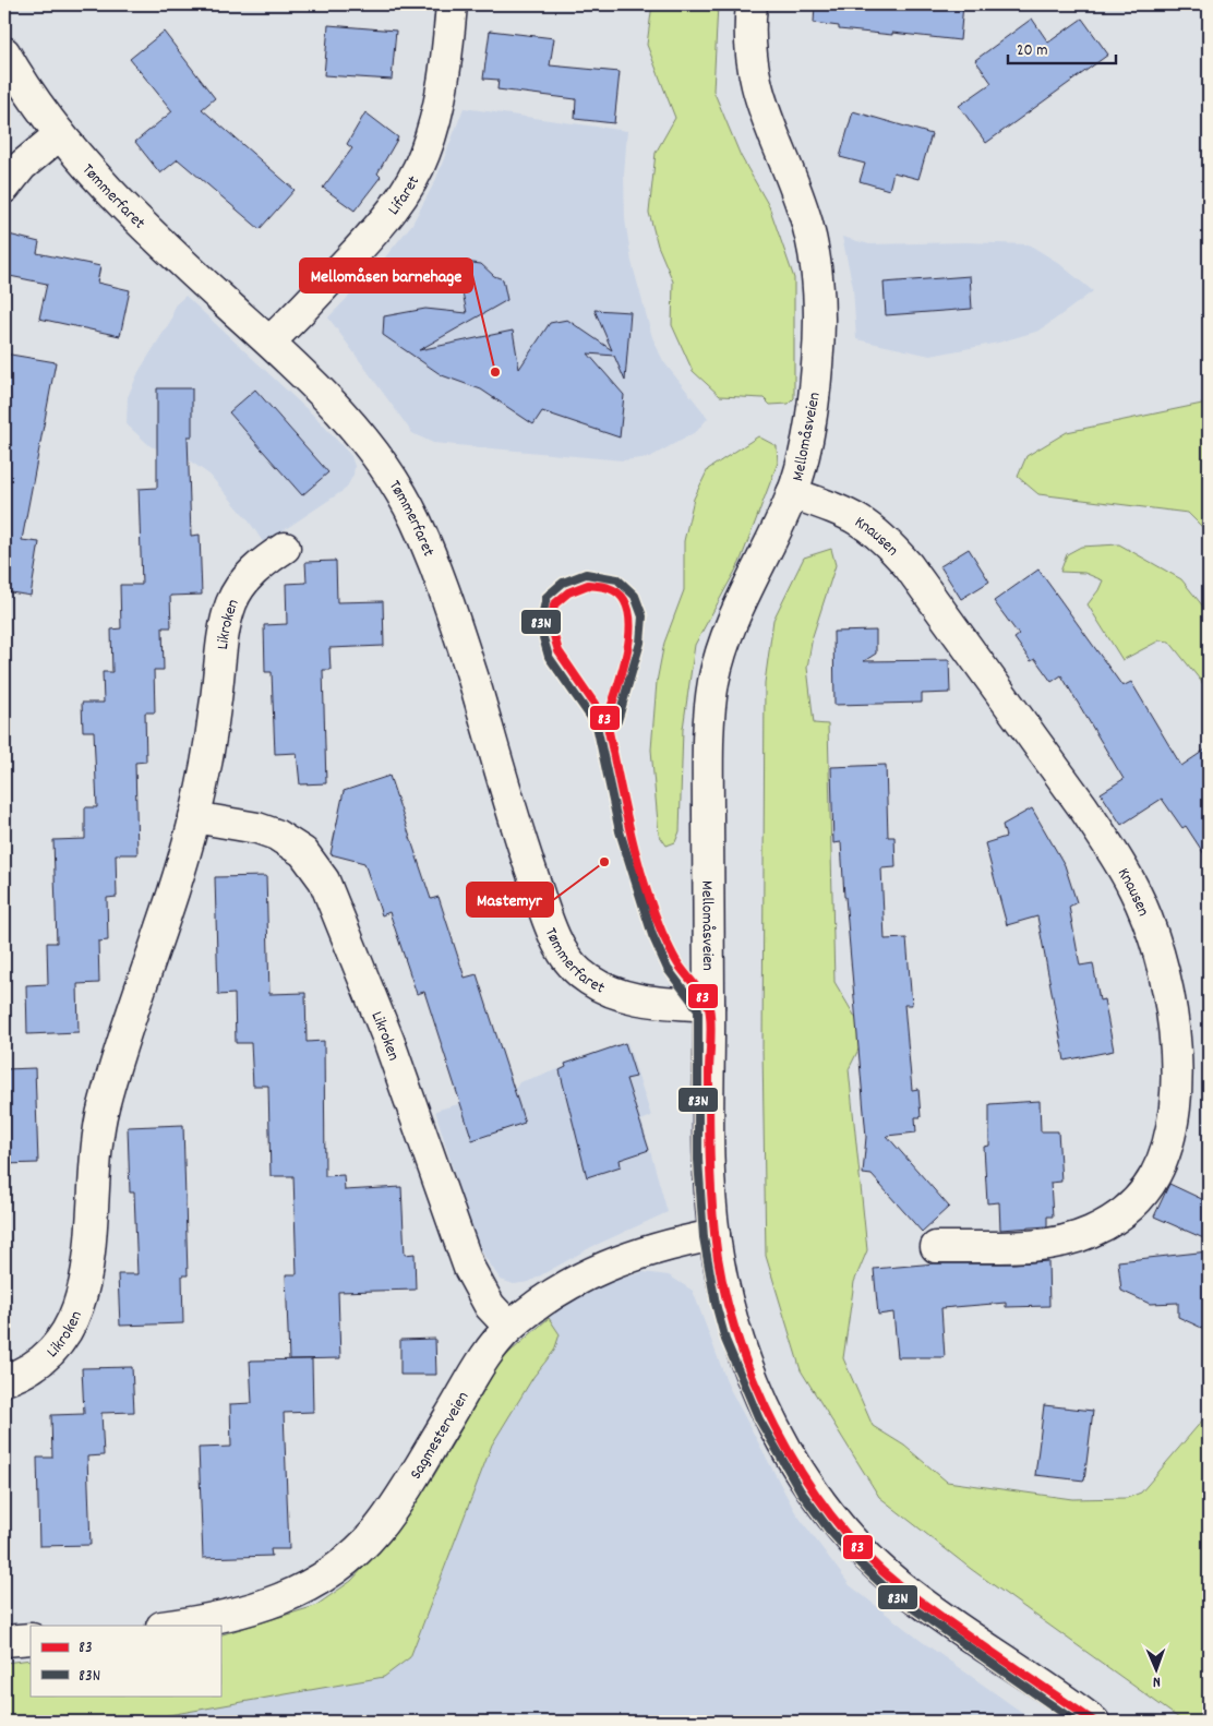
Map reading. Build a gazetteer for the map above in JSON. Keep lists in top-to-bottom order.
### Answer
{
  "streets": {
    "street": [
      "Lifaret",
      "Tømmerfaret",
      "Mellomåsveien",
      "Knausen",
      "Likroken",
      "Sagmesterveien"
    ]
  },
  "crossings": [
    ["Lifaret", "Tømmerfaret"],
    ["Tømmerfaret", "Mellomåsveien"],
    ["Mellomåsveien", "Knausen"],
    ["Mellomåsveien", "Sagmesterveien"],
    ["Likroken", "Sagmesterveien"]
  ],
  "places": ["Mellomåsen barnehage", "Mastemyr"],
  "lines": ["transit line 83N", "transit line 83"],
  "legend": ["83", "83N"],
  "scale_bar": "20 m",
  "north": "bottom"
}
